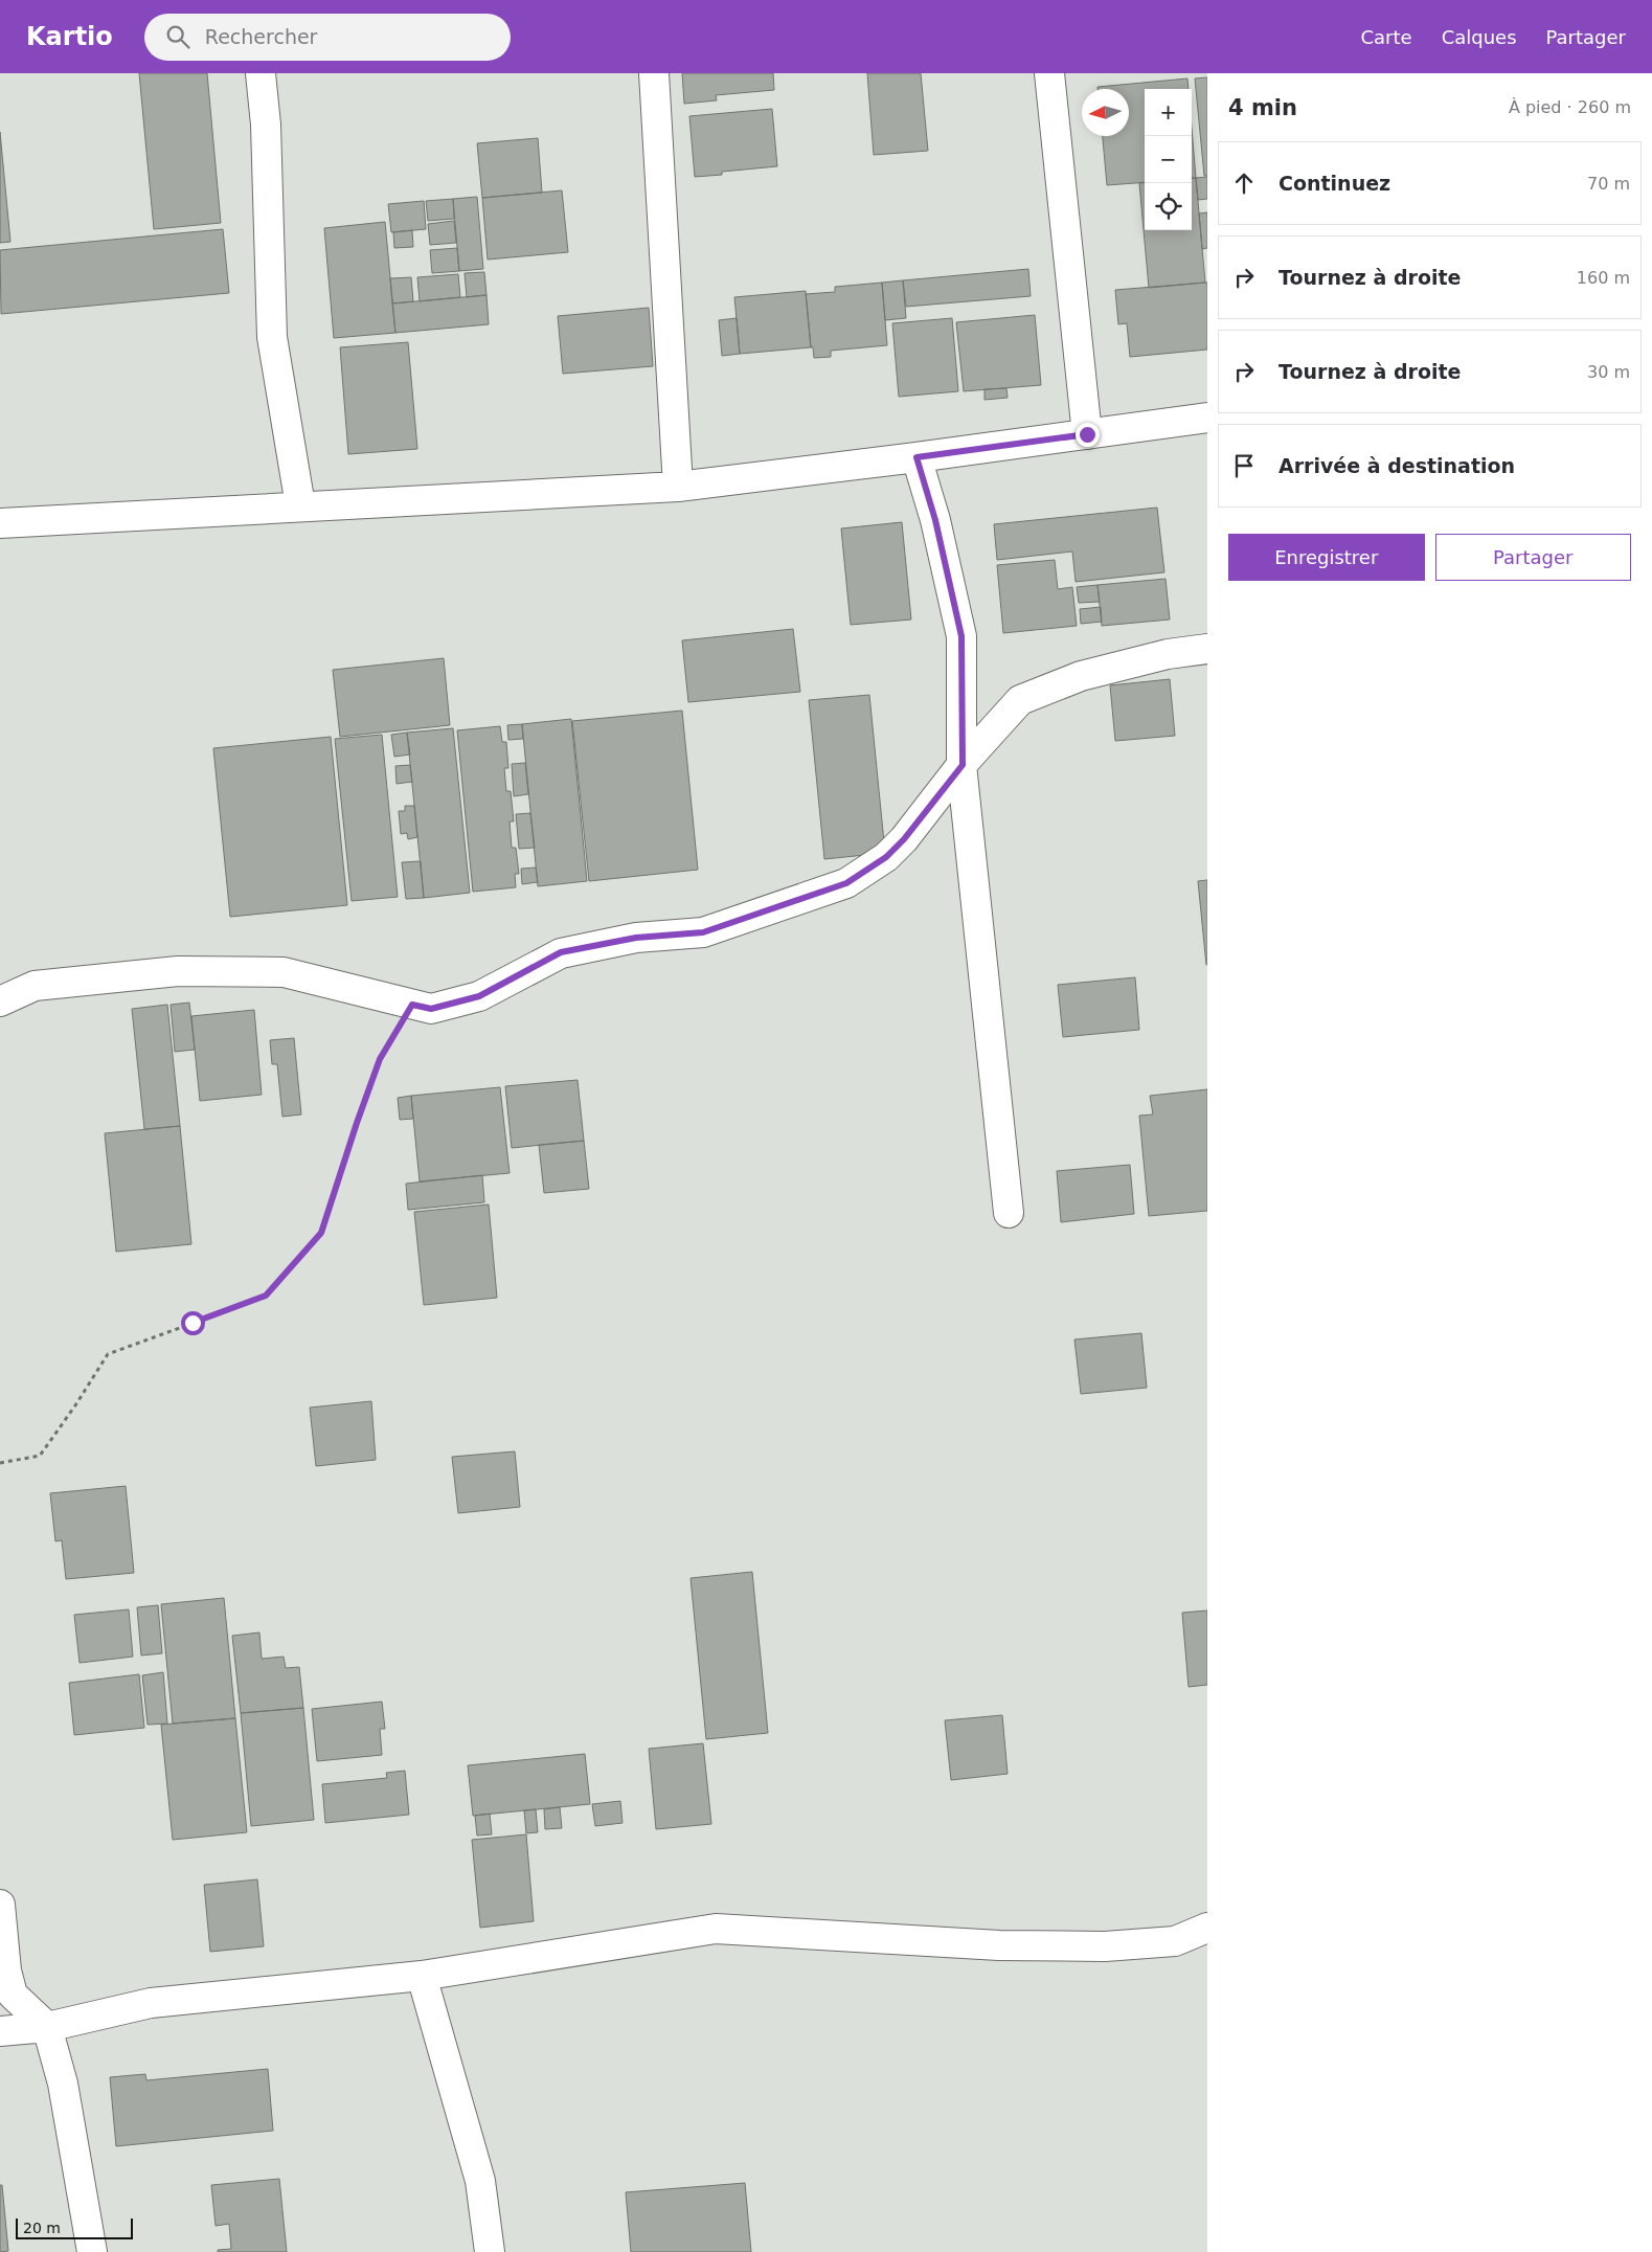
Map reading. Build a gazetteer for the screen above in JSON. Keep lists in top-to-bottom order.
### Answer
{
  "scale_bar": "20 m",
  "north": "left",
  "page": {
    "header": "Kartio",
    "search": "Rechercher",
    "nav": ["Carte", "Calques", "Partager"],
    "heading": ["4 min", "À pied · 260 m"],
    "map_buttons": ["+", "−"],
    "list": [
      ["Continuez", "70 m"],
      ["Tournez à droite", "160 m"],
      ["Tournez à droite", "30 m"],
      "Arrivée à destination"
    ],
    "buttons": ["Enregistrer", "Partager"],
    "scale": "20 m"
  }
}
